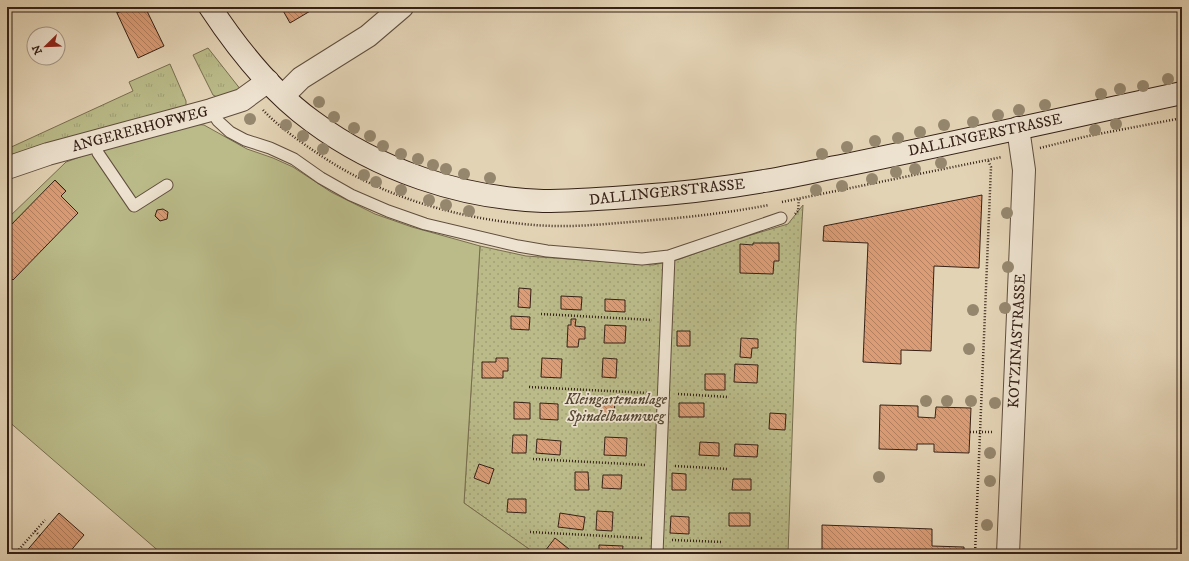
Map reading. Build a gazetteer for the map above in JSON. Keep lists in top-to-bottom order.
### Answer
{
  "streets": {
    "street": ["ANGERERHOFWEG", "DALLINGERSTRASSE", "KOTZINASTRASSE"]
  },
  "crossings": [
    ["ANGERERHOFWEG", "DALLINGERSTRASSE"],
    ["DALLINGERSTRASSE", "KOTZINASTRASSE"]
  ],
  "parks": ["Kleingartenanlage Spindelbaumweg"],
  "north": "bottom left"
}
